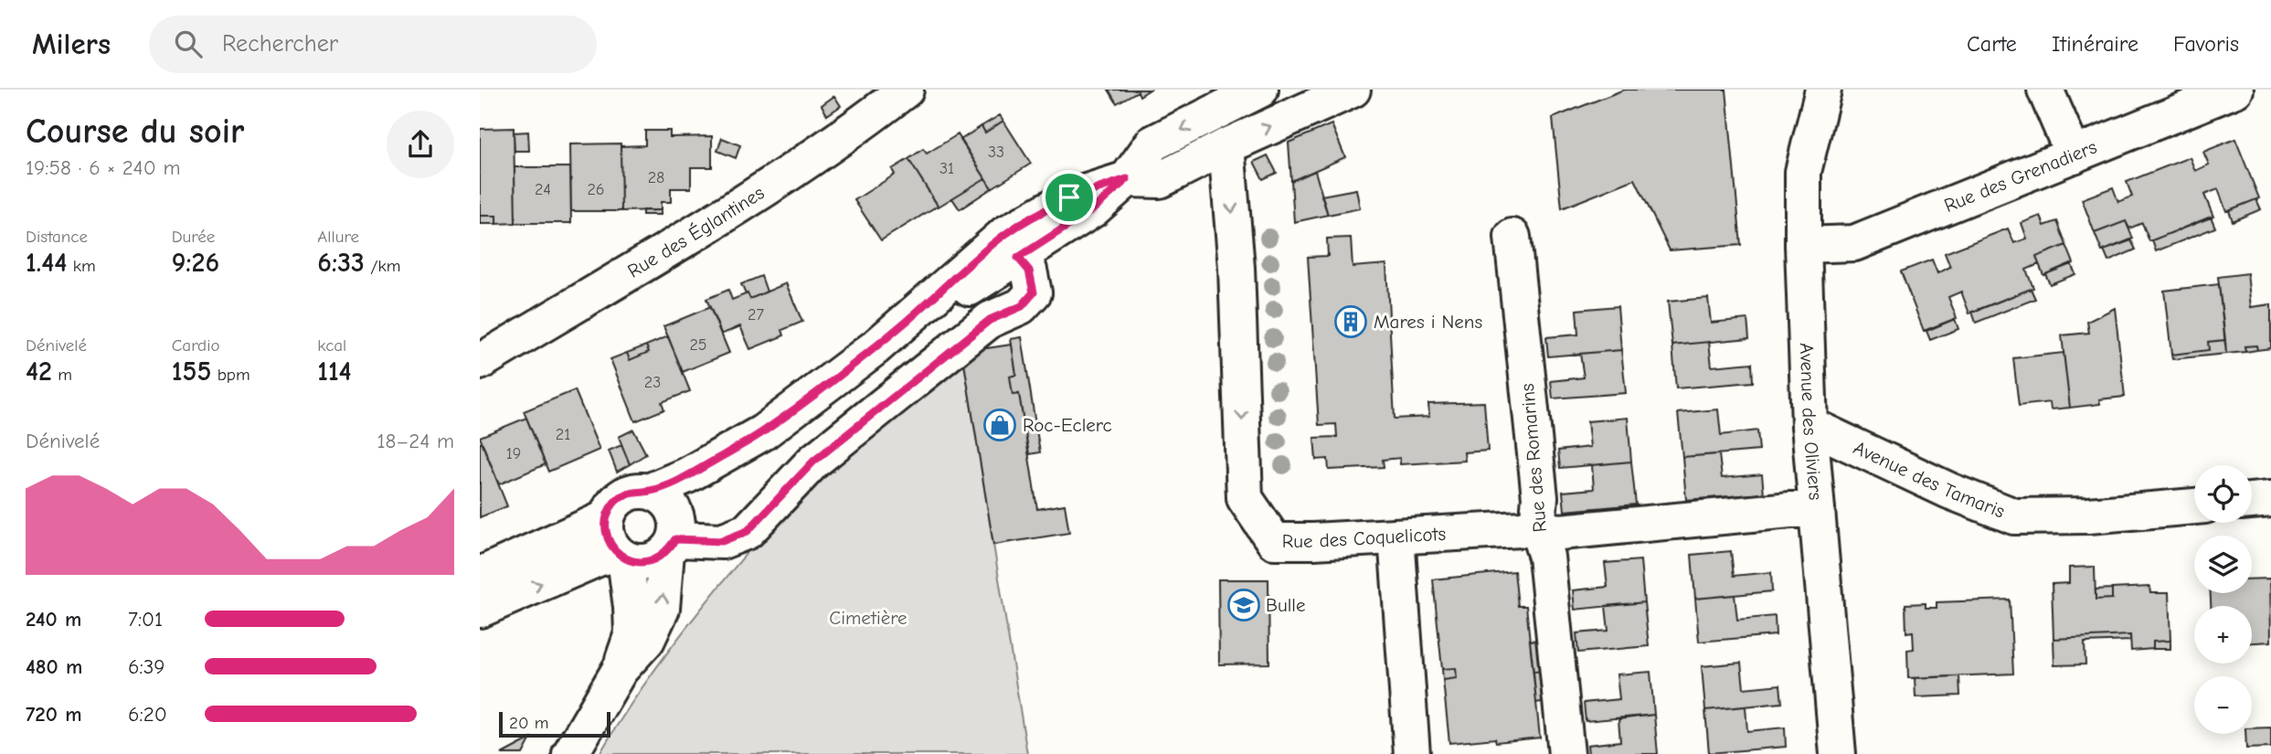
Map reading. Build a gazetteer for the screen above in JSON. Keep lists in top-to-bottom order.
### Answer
{
  "streets": {
    "street": [
      "Rue des Grenadiers",
      "Rue des Églantines",
      "Avenue des Oliviers",
      "Rue des Romarins",
      "Avenue des Tamaris",
      "Rue des Coquelicots"
    ]
  },
  "crossings": [
    ["Rue des Grenadiers", "Avenue des Oliviers"],
    ["Avenue des Oliviers", "Avenue des Tamaris"],
    ["Avenue des Oliviers", "Rue des Coquelicots"],
    ["Rue des Romarins", "Rue des Coquelicots"]
  ],
  "one_way": ["Rue des Coquelicots"],
  "parks": ["Cimetière"],
  "places": {
    "building": ["Mares i Nens"],
    "shop": ["Roc-Eclerc"],
    "school or university": ["Bulle"]
  },
  "house_numbers": [
    "33",
    "31",
    "28",
    "24",
    "26",
    "27",
    "25",
    "23",
    "21",
    "19"
  ],
  "scale_bar": "20 m",
  "page": {
    "header": "Milers",
    "search": "Rechercher",
    "nav": ["Carte", "Itinéraire", "Favoris"],
    "heading": ["Course du soir", "19:58 · 6 × 240 m"],
    "stats": [
      ["Distance", "1.44 km"],
      ["Durée", "9:26"],
      ["Allure", "6:33 /km"],
      ["Dénivelé", "42 m"],
      ["Cardio", "155 bpm"],
      ["kcal", "114"]
    ],
    "chart": ["Dénivelé", "18–24 m"],
    "map_buttons": ["+", "−"],
    "list": [
      {
        "name": "240 m",
        "note": "7:01"
      },
      {
        "name": "480 m",
        "note": "6:39"
      },
      {
        "name": "720 m",
        "note": "6:20"
      }
    ],
    "scale": "20 m"
  }
}
